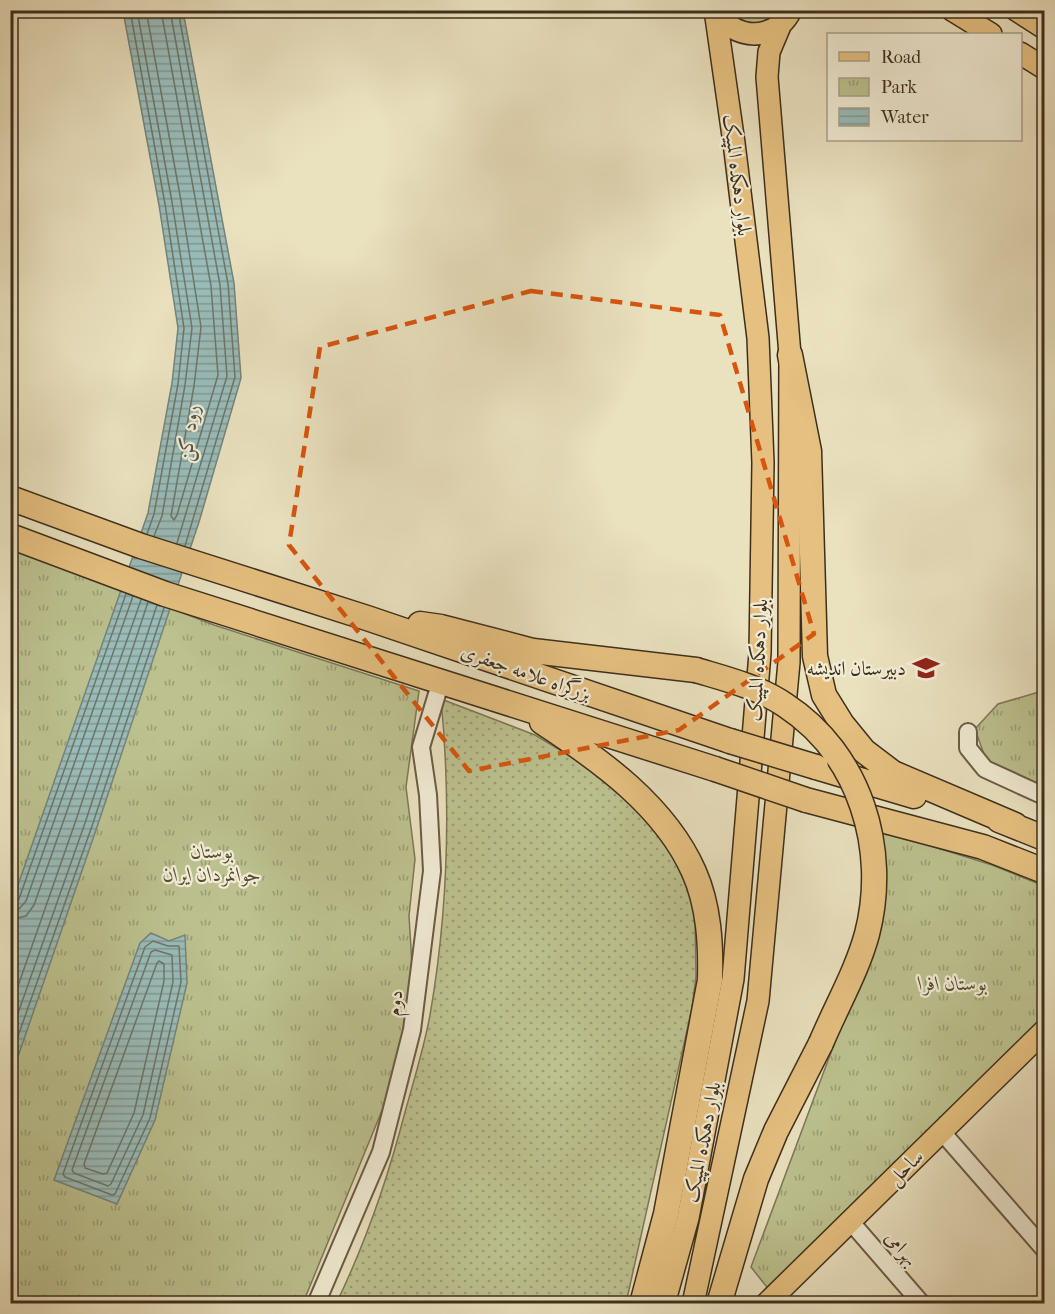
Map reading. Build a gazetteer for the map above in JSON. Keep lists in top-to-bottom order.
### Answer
{
  "streets": {
    "highway": ["بزرگراه علامه جعفری"],
    "main road": ["بلوار دهکده المپیک", "ساحل"],
    "street": ["دوم", "بهرامی"]
  },
  "crossings": [
    ["ساحل", "بهرامی"]
  ],
  "water": ["رود کن"],
  "parks": ["بوستان جوانمردان ایران", "بوستان افرا"],
  "places": {
    "school or university": ["دبیرستان اندیشه"]
  },
  "legend": ["Road", "Park", "Water"]
}
